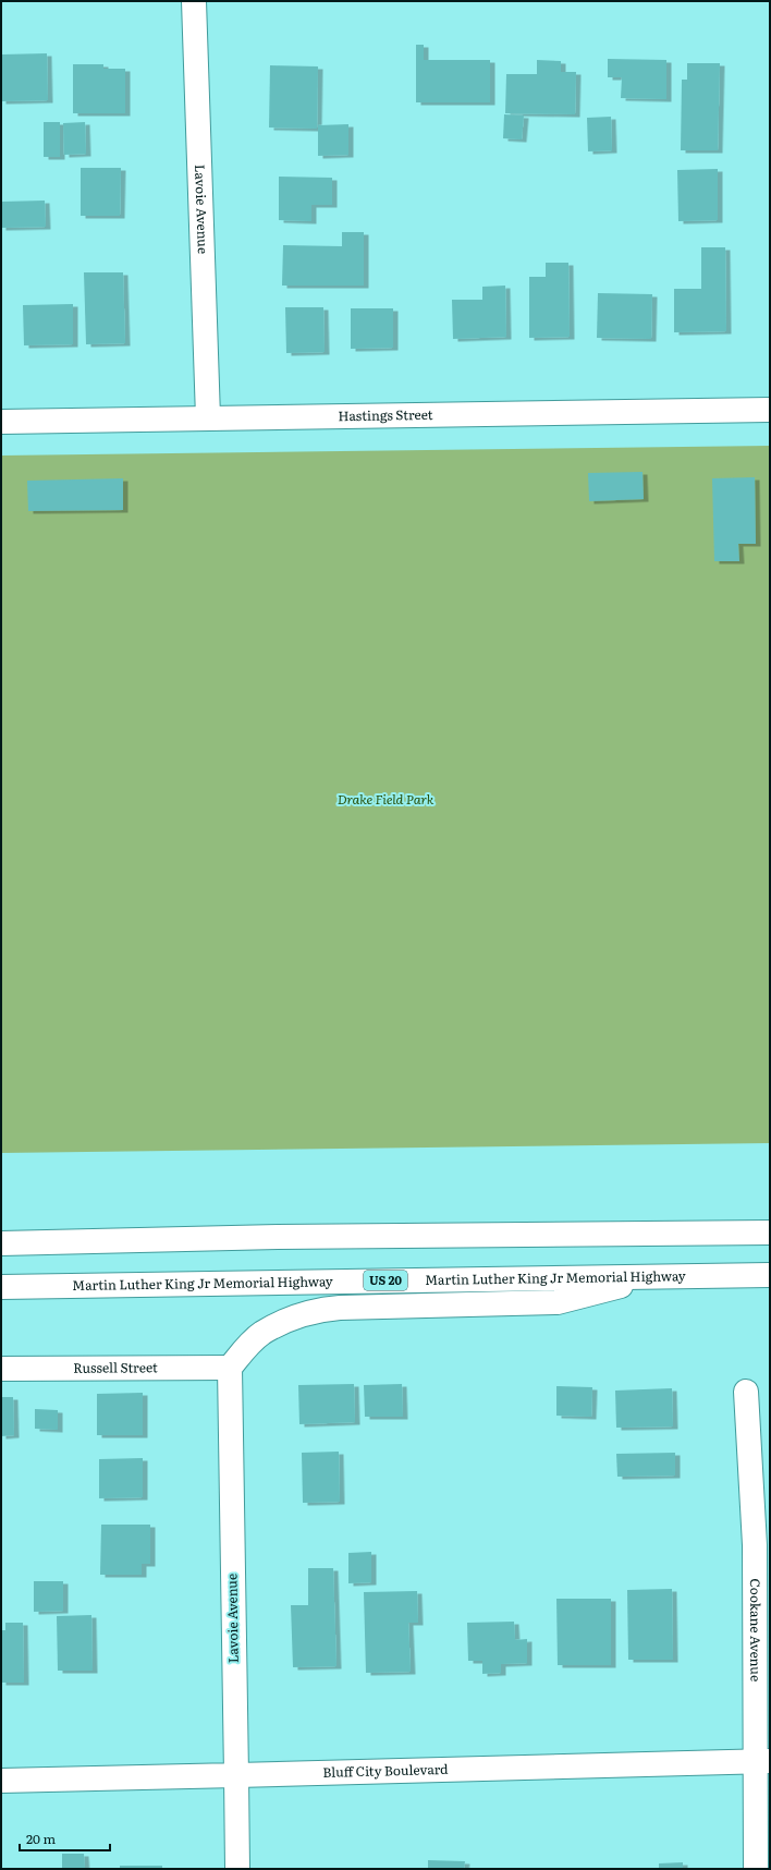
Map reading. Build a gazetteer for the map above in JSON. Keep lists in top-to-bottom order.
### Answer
{
  "streets": {
    "main road": [
      "Lavoie Avenue",
      "Hastings Street",
      "Martin Luther King Jr Memorial Highway",
      "US 20",
      "Russell Street",
      "Cookane Avenue",
      "Bluff City Boulevard"
    ]
  },
  "crossings": [
    ["Lavoie Avenue", "Hastings Street"],
    ["Lavoie Avenue", "Russell Street"],
    ["Lavoie Avenue", "Bluff City Boulevard"],
    ["Cookane Avenue", "Bluff City Boulevard"]
  ],
  "parks": ["Drake Field Park"],
  "scale_bar": "20 m"
}
